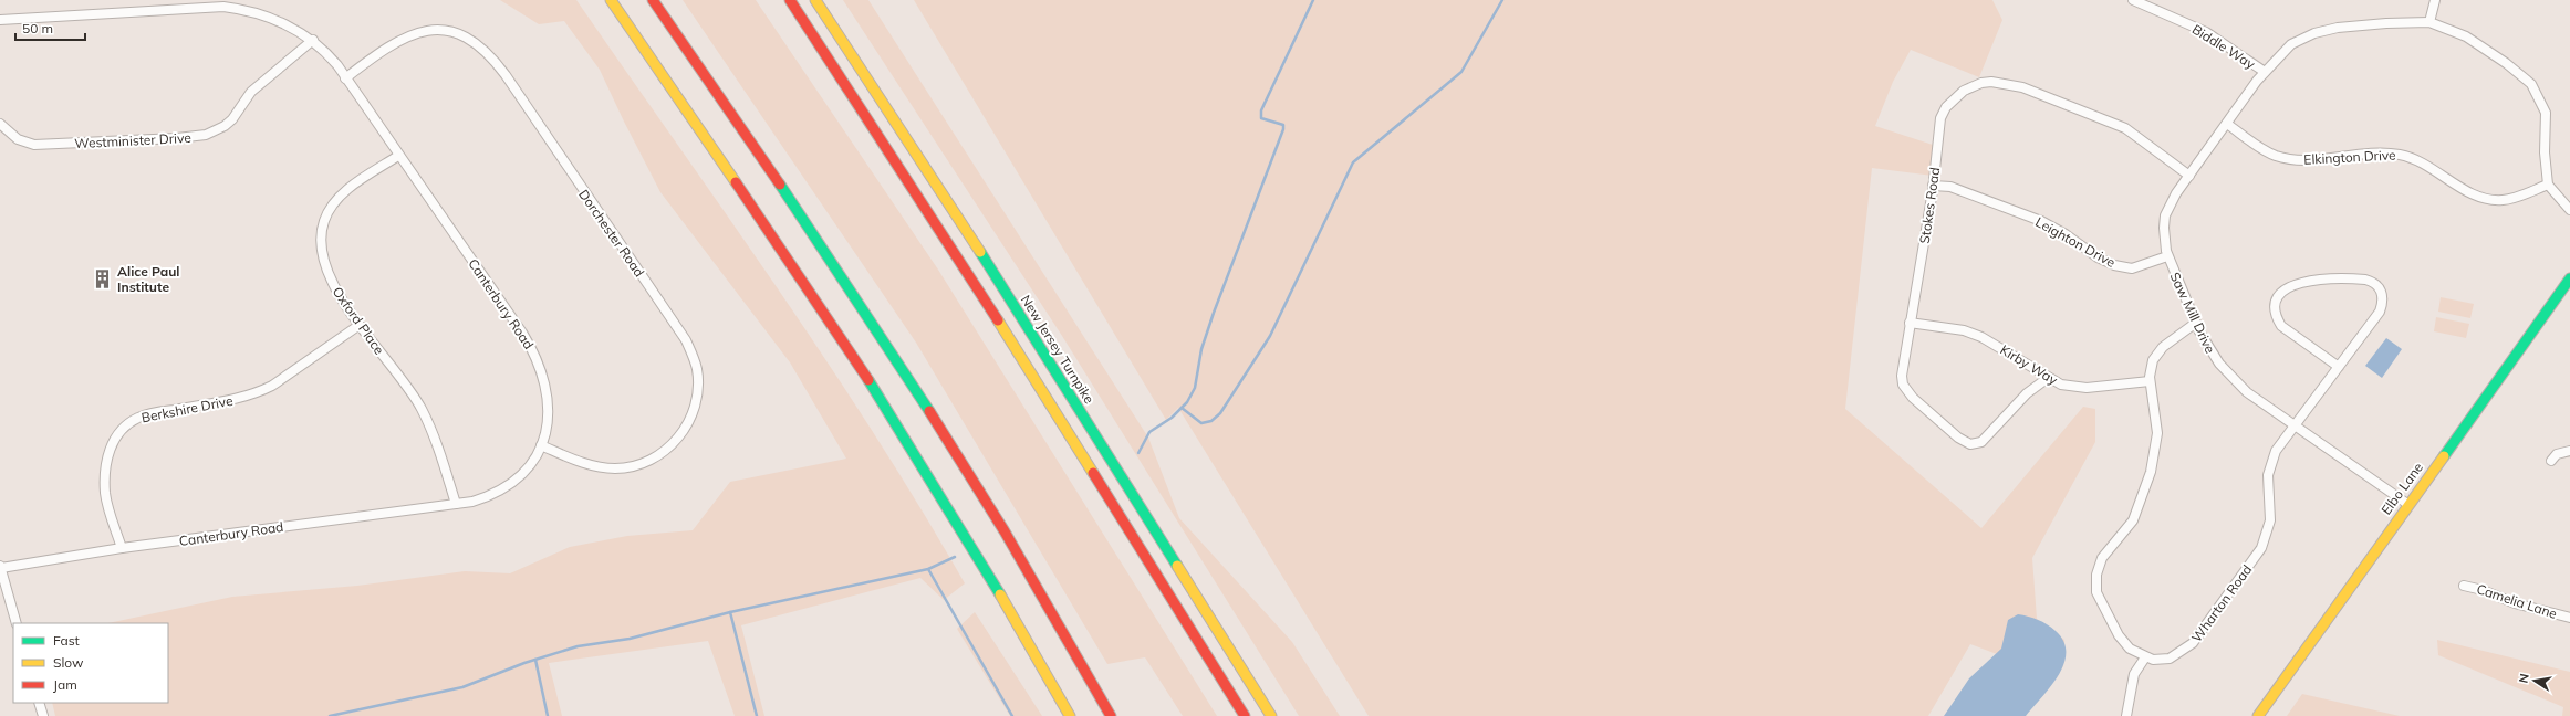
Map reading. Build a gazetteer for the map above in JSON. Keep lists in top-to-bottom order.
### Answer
{
  "streets": {
    "main road": ["New Jersey Turnpike", "Elbo Lane"],
    "street": [
      "Biddle Way",
      "Westminister Drive",
      "Elkington Drive",
      "Stokes Road",
      "Dorchester Road",
      "Leighton Drive",
      "Canterbury Road",
      "Saw Mill Drive",
      "Oxford Place",
      "Kirby Way",
      "Berkshire Drive",
      "Camelia Lane",
      "Wharton Road"
    ]
  },
  "crossings": [
    ["Biddle Way", "Saw Mill Drive"],
    ["Westminister Drive", "Canterbury Road"],
    ["Elkington Drive", "Saw Mill Drive"],
    ["Stokes Road", "Leighton Drive"],
    ["Stokes Road", "Saw Mill Drive"],
    ["Stokes Road", "Kirby Way"],
    ["Dorchester Road", "Canterbury Road"],
    ["Leighton Drive", "Saw Mill Drive"],
    ["Canterbury Road", "Oxford Place"],
    ["Canterbury Road", "Berkshire Drive"],
    ["Saw Mill Drive", "Elbo Lane"],
    ["Saw Mill Drive", "Wharton Road"],
    ["Oxford Place", "Berkshire Drive"],
    ["Kirby Way", "Wharton Road"]
  ],
  "places": {
    "building": ["Alice Paul Institute"]
  },
  "legend": ["Fast", "Slow", "Jam"],
  "scale_bar": "50 m",
  "north": "left"
}
